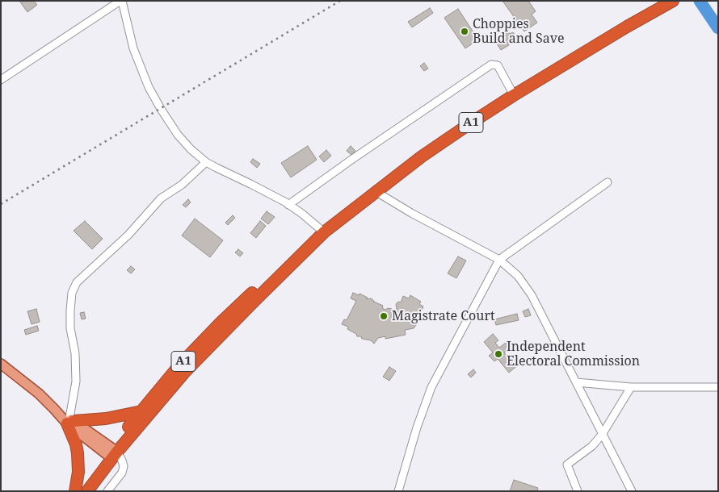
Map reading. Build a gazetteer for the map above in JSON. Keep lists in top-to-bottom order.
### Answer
{
  "streets": {
    "highway": ["A1"]
  },
  "places": ["Choppies Build and Save", "Magistrate Court", "Independent Electoral Commission"]
}
